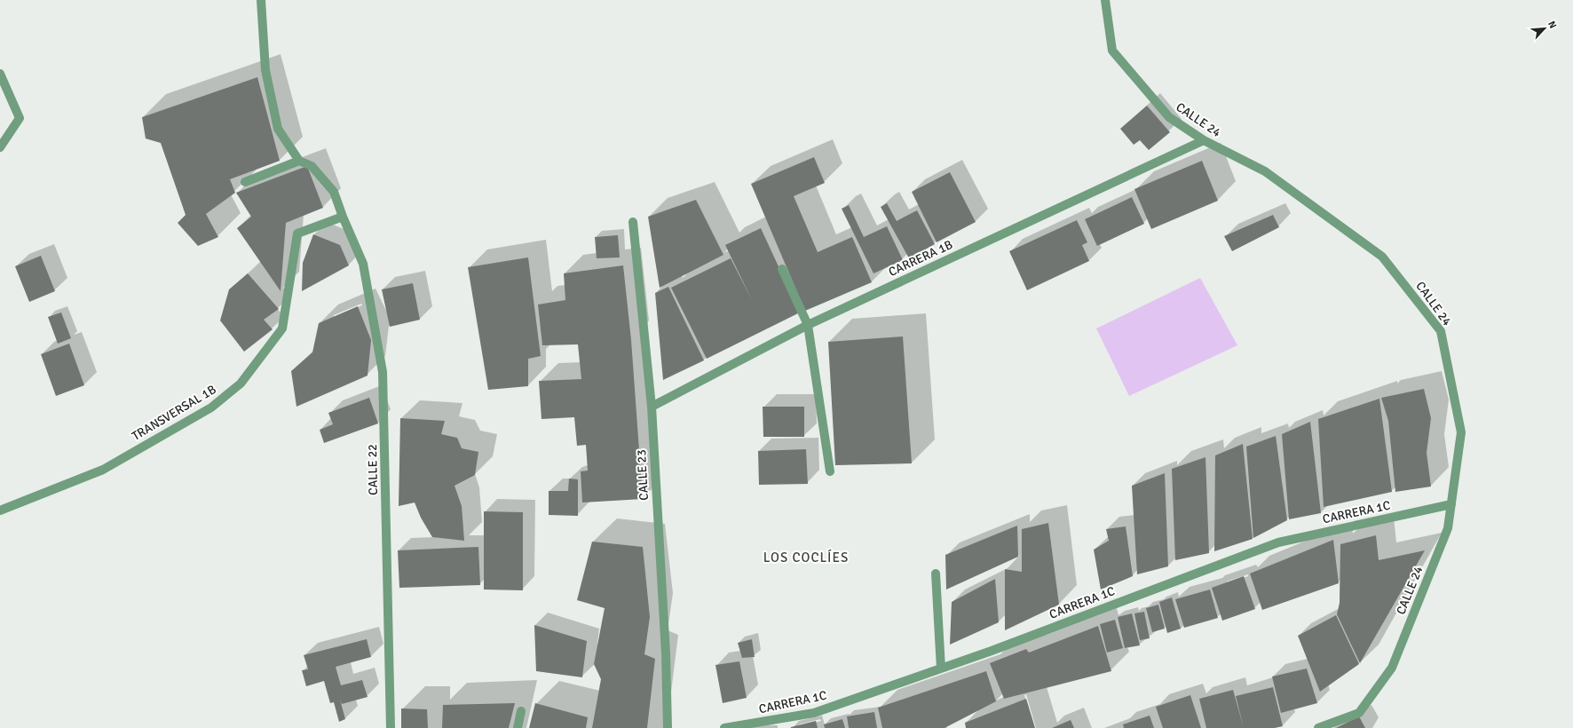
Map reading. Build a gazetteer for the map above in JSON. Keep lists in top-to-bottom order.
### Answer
{
  "streets": {
    "street": [
      "CALLE 24",
      "CARRERA 1B",
      "TRANSVERSAL 1B",
      "CALLE 22",
      "CALLE 23",
      "CARRERA 1C"
    ]
  },
  "crossings": [
    ["CALLE 24", "CARRERA 1B"],
    ["CALLE 24", "CARRERA 1C"],
    ["CARRERA 1B", "CALLE 23"],
    ["TRANSVERSAL 1B", "CALLE 22"]
  ],
  "districts": ["LOS COCLÍES"],
  "north": "top right"
}
